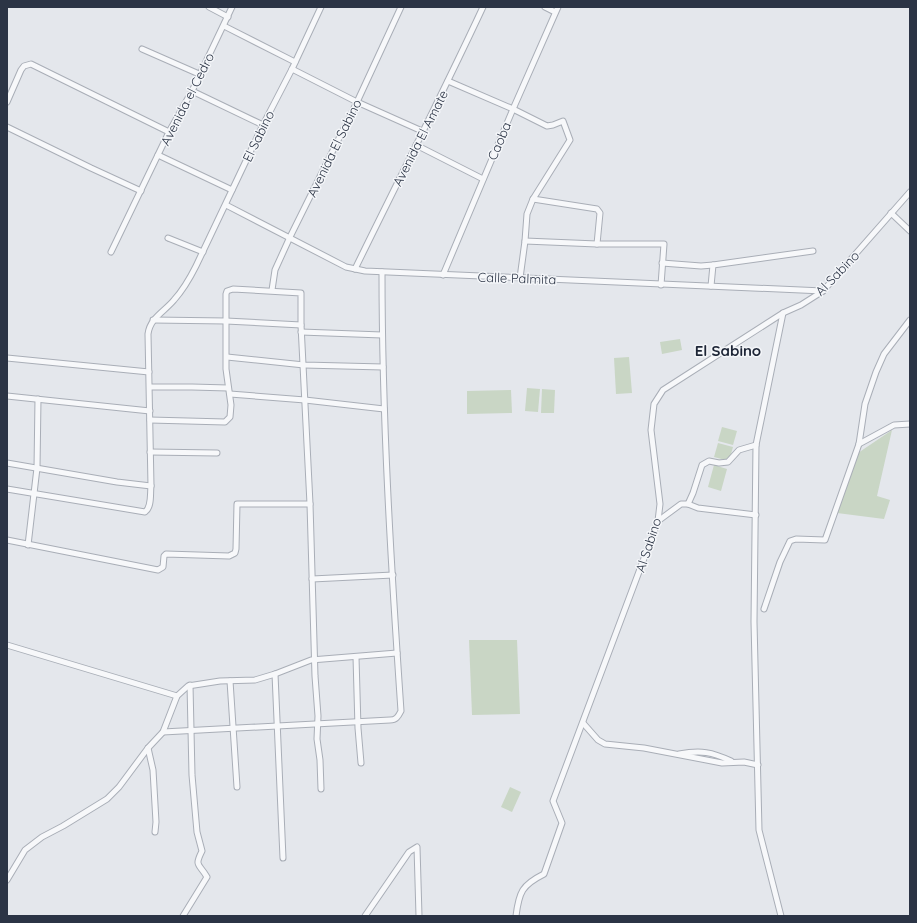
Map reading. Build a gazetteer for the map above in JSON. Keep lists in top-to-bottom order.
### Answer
{
  "streets": {
    "street": [
      "Avenida el Cedro",
      "El Sabino",
      "Avenida El Amate",
      "Caoba",
      "Avenida El Sabino",
      "Al Sabino",
      "Calle Palmita"
    ]
  },
  "crossings": [
    ["El Sabino", "Calle Palmita"],
    ["Avenida El Amate", "Calle Palmita"],
    ["Caoba", "Calle Palmita"],
    ["Avenida El Sabino", "Calle Palmita"],
    ["Al Sabino", "Calle Palmita"]
  ],
  "districts": ["El Sabino"]
}
